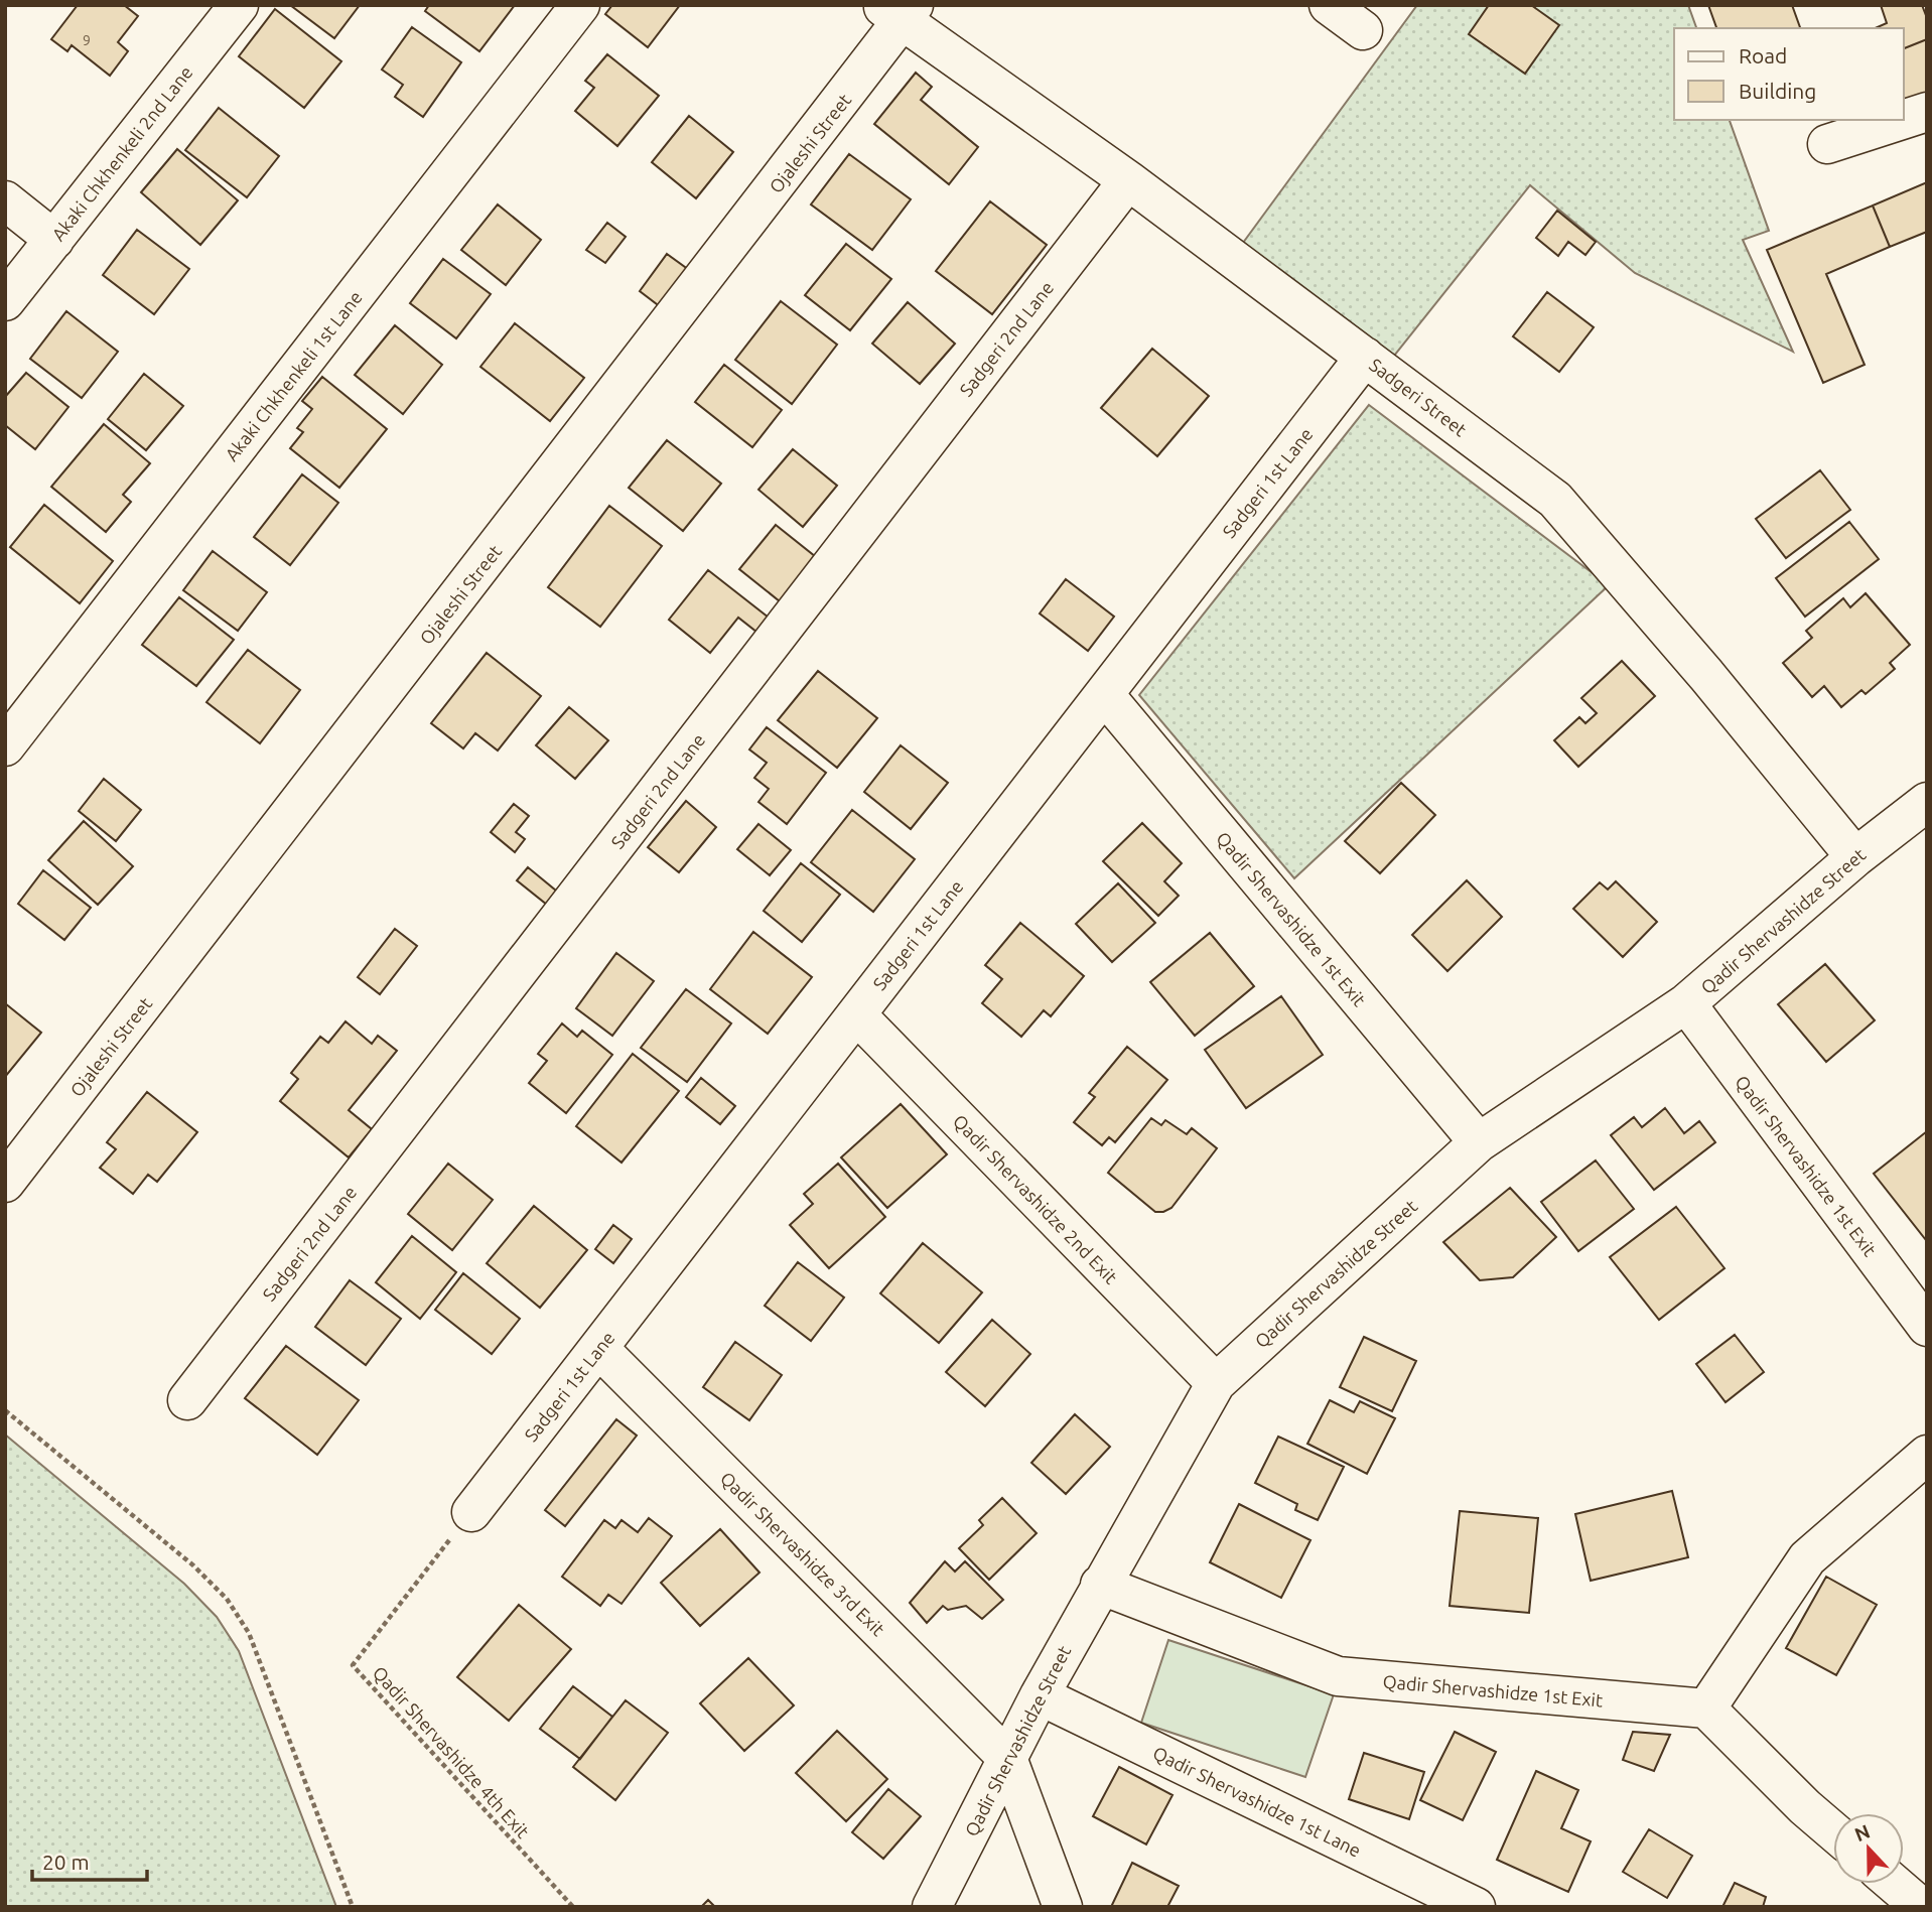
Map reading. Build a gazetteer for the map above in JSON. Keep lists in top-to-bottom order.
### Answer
{
  "streets": {
    "street": [
      "Ojaleshi Street",
      "Akaki Chkhenkeli 2nd Lane",
      "Sadgeri 2nd Lane",
      "Akaki Chkhenkeli 1st Lane",
      "Sadgeri Street",
      "Sadgeri 1st Lane",
      "Qadir Shervashidze 1st Exit",
      "Qadir Shervashidze Street",
      "Qadir Shervashidze 2nd Exit",
      "Qadir Shervashidze 3rd Exit",
      "Qadir Shervashidze 1st Lane"
    ],
    "path": ["Qadir Shervashidze 4th Exit"]
  },
  "crossings": [
    ["Ojaleshi Street", "Sadgeri Street"],
    ["Sadgeri 2nd Lane", "Sadgeri Street"],
    ["Sadgeri Street", "Sadgeri 1st Lane"],
    ["Sadgeri Street", "Qadir Shervashidze Street"],
    ["Sadgeri 1st Lane", "Qadir Shervashidze 1st Exit"],
    ["Sadgeri 1st Lane", "Qadir Shervashidze 2nd Exit"],
    ["Sadgeri 1st Lane", "Qadir Shervashidze 3rd Exit"],
    ["Sadgeri 1st Lane", "Qadir Shervashidze 4th Exit"],
    ["Qadir Shervashidze 1st Exit", "Qadir Shervashidze Street"],
    ["Qadir Shervashidze Street", "Qadir Shervashidze 2nd Exit"],
    ["Qadir Shervashidze Street", "Qadir Shervashidze 3rd Exit"],
    ["Qadir Shervashidze Street", "Qadir Shervashidze 1st Lane"]
  ],
  "house_numbers": ["9"],
  "legend": ["Road", "Building"],
  "scale_bar": "20 m",
  "north": "top"
}
